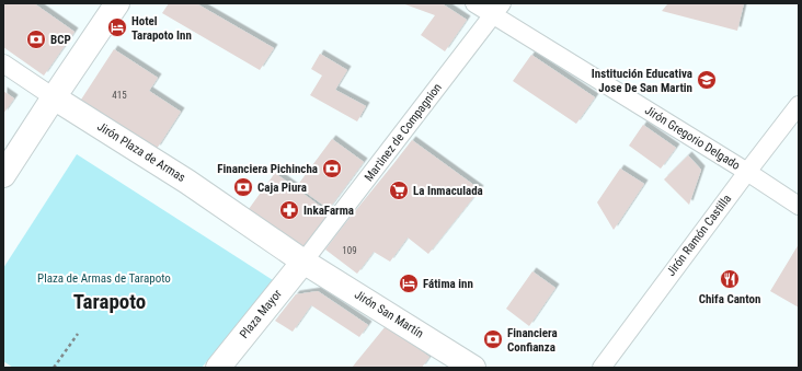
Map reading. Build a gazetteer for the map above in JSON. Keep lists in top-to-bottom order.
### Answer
{
  "streets": {
    "street": [
      "Martinez de Compagnion",
      "Jirón Gregorio Delgado",
      "Jirón Plaza de Armas",
      "Jirón Ramón Castilla",
      "Plaza Mayor",
      "Jirón San Martín"
    ]
  },
  "crossings": [
    ["Martinez de Compagnion", "Jirón Gregorio Delgado"],
    ["Martinez de Compagnion", "Jirón Plaza de Armas"],
    ["Martinez de Compagnion", "Plaza Mayor"],
    ["Martinez de Compagnion", "Jirón San Martín"],
    ["Jirón Gregorio Delgado", "Jirón Ramón Castilla"],
    ["Jirón Plaza de Armas", "Plaza Mayor"],
    ["Jirón Plaza de Armas", "Jirón San Martín"],
    ["Plaza Mayor", "Jirón San Martín"]
  ],
  "districts": ["Tarapoto"],
  "parks": ["Plaza de Armas de Tarapoto"],
  "places": {
    "hotel": ["Hotel Tarapoto Inn", "Fátima inn"],
    "bank": [
      "BCP",
      "Financiera Pichincha",
      "Caja Piura",
      "Financiera Confianza"
    ],
    "school or university": ["Institución Educativa Jose De San Martin"],
    "supermarket": ["La Inmaculada"],
    "pharmacy": ["InkaFarma"],
    "restaurant": ["Chifa Canton"]
  },
  "house_numbers": ["415", "109"]
}
